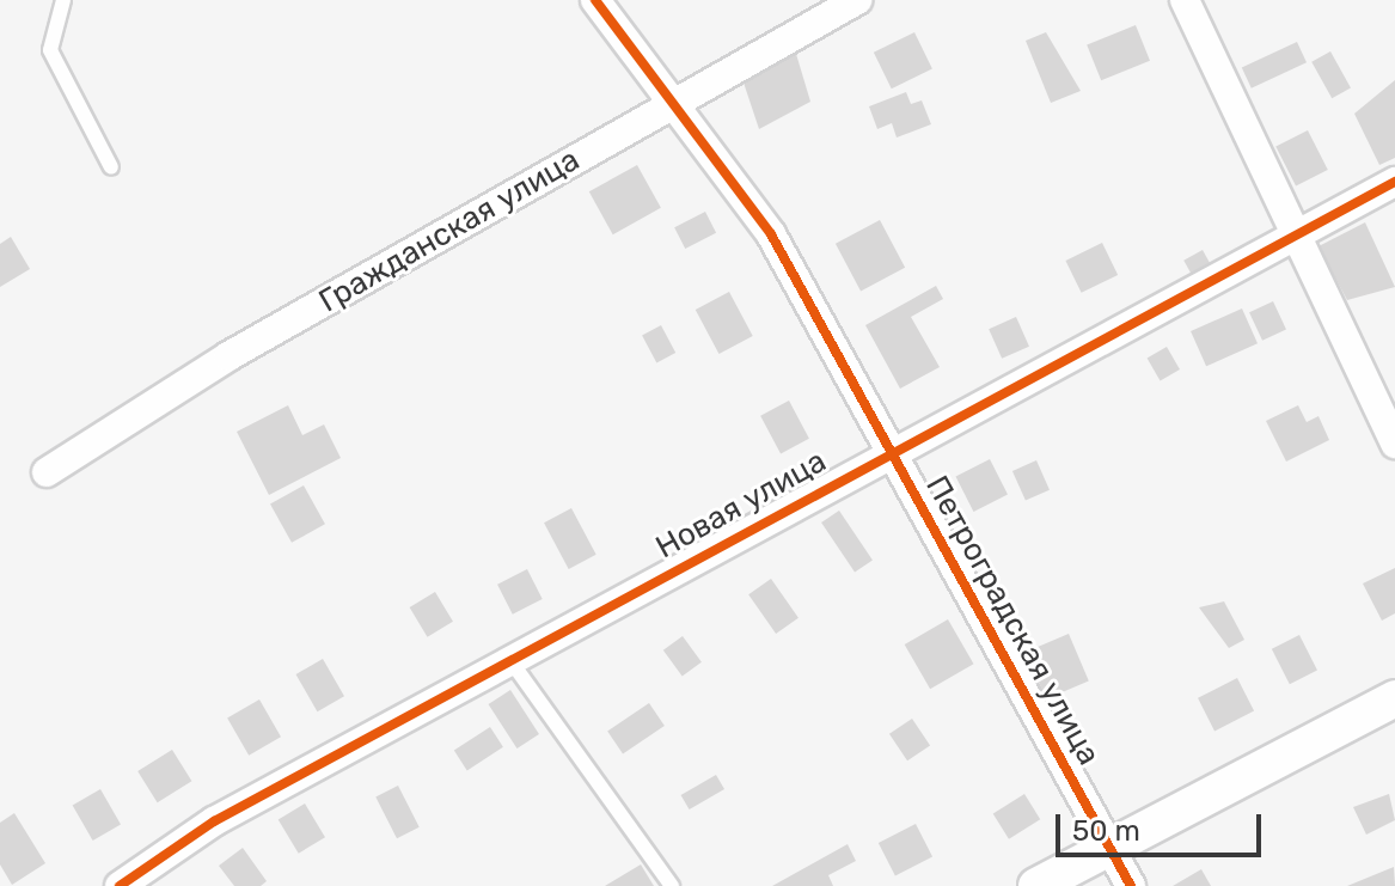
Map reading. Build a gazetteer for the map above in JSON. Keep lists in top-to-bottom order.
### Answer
{
  "streets": {
    "street": ["Гражданская улица", "Новая улица", "Петроградская улица"]
  },
  "crossings": [
    ["Гражданская улица", "Петроградская улица"],
    ["Новая улица", "Петроградская улица"]
  ],
  "scale_bar": "50 m"
}
